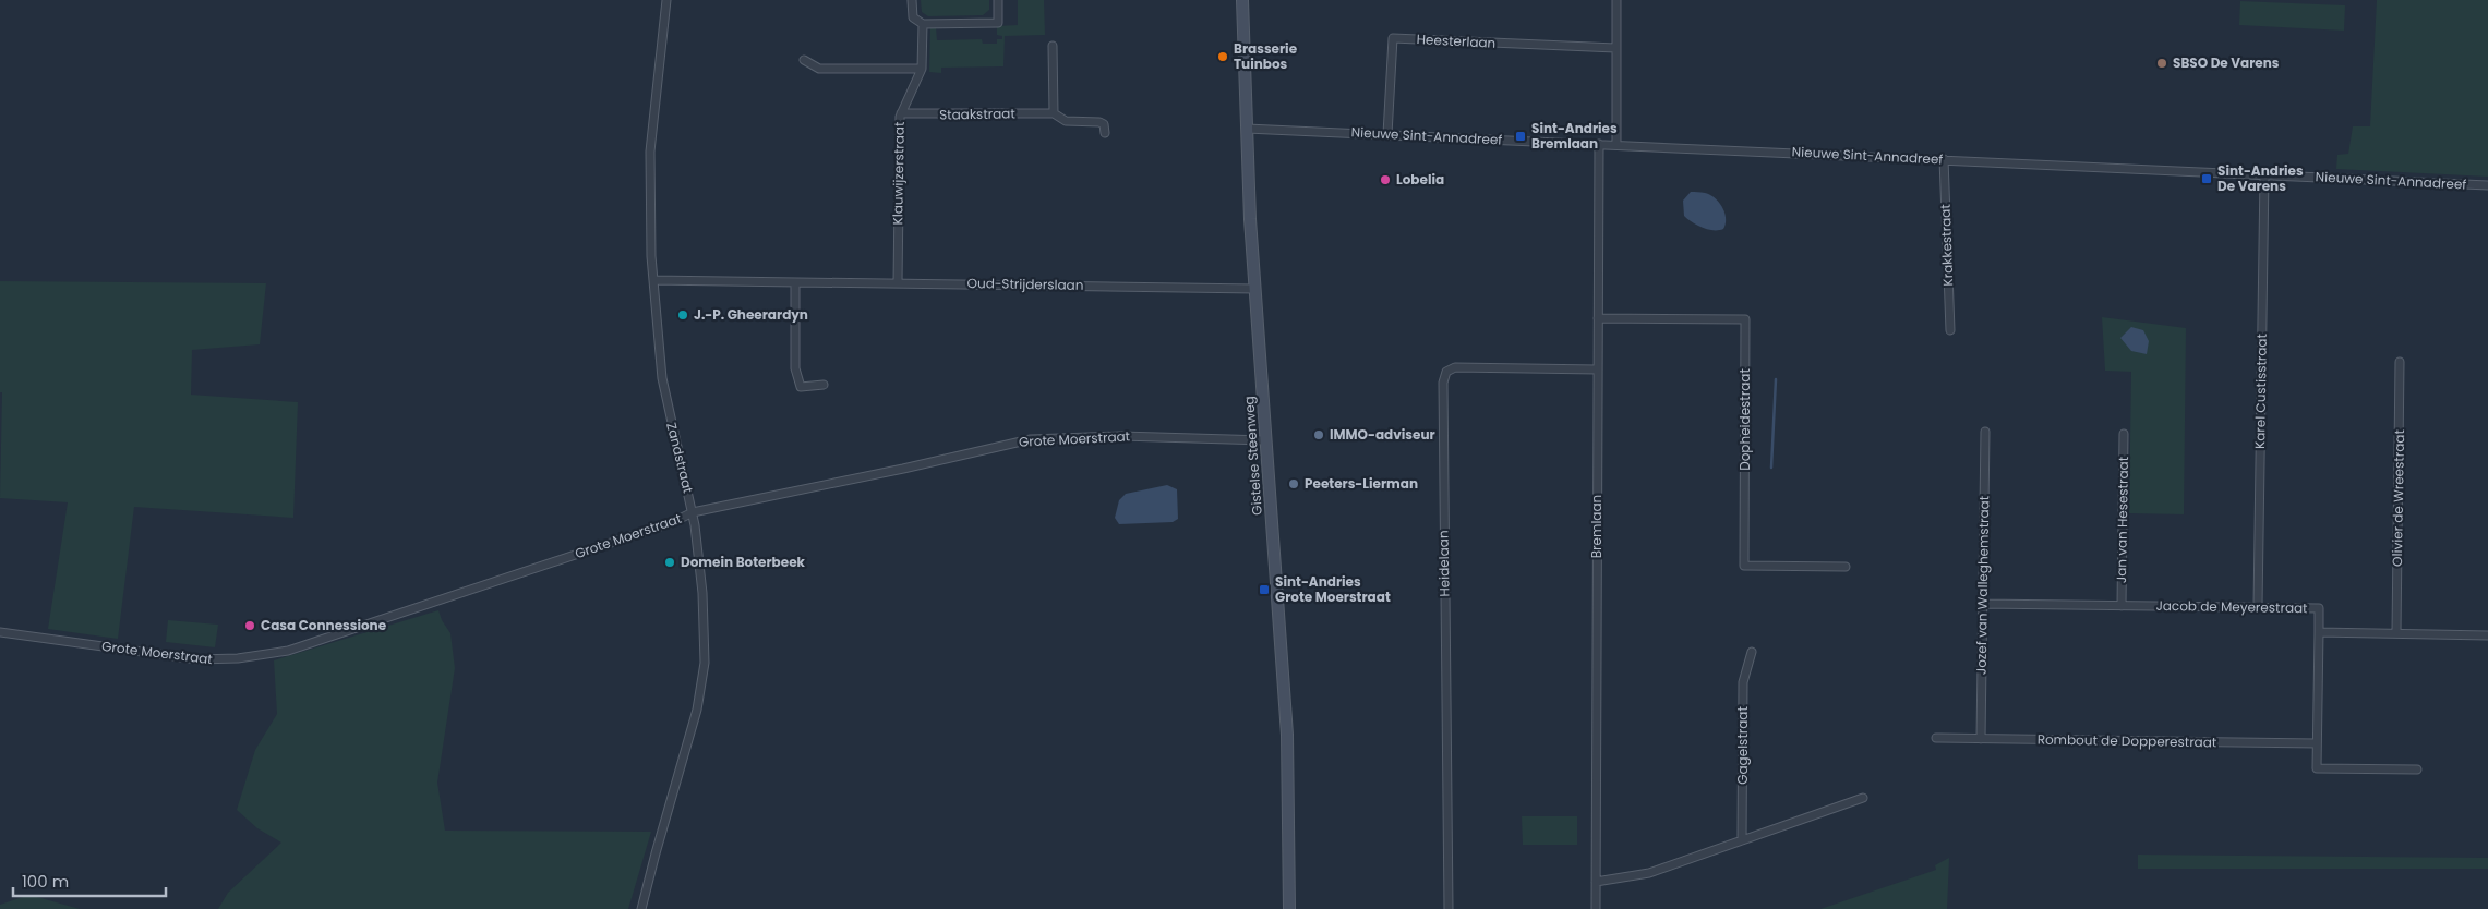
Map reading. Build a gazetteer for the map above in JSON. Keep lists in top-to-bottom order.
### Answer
{
  "streets": {
    "main road": ["Gistelse Steenweg"],
    "street": [
      "Heesterlaan",
      "Staakstraat",
      "Nieuwe Sint-Annadreef",
      "Klauwijzerstraat",
      "Krakkestraat",
      "Oud-Strijderslaan",
      "Karel Custisstraat",
      "Dopheidestraat",
      "Grote Moerstraat",
      "Zandstraat",
      "Olivier de Wreestraat",
      "Jan van Hesestraat",
      "Bremlaan",
      "Heidelaan",
      "Jozef van Walleghemstraat",
      "Jacob de Meyerestraat",
      "Rombout de Dopperestraat",
      "Gagelstraat"
    ]
  },
  "crossings": [
    ["Heesterlaan", "Nieuwe Sint-Annadreef"],
    ["Staakstraat", "Klauwijzerstraat"],
    ["Nieuwe Sint-Annadreef", "Krakkestraat"],
    ["Nieuwe Sint-Annadreef", "Karel Custisstraat"],
    ["Nieuwe Sint-Annadreef", "Gistelse Steenweg"],
    ["Nieuwe Sint-Annadreef", "Bremlaan"],
    ["Klauwijzerstraat", "Oud-Strijderslaan"],
    ["Oud-Strijderslaan", "Gistelse Steenweg"],
    ["Oud-Strijderslaan", "Zandstraat"],
    ["Karel Custisstraat", "Jacob de Meyerestraat"],
    ["Dopheidestraat", "Bremlaan"],
    ["Grote Moerstraat", "Gistelse Steenweg"],
    ["Grote Moerstraat", "Zandstraat"],
    ["Olivier de Wreestraat", "Jacob de Meyerestraat"],
    ["Jan van Hesestraat", "Jacob de Meyerestraat"],
    ["Bremlaan", "Heidelaan"],
    ["Jozef van Walleghemstraat", "Jacob de Meyerestraat"],
    ["Jozef van Walleghemstraat", "Rombout de Dopperestraat"]
  ],
  "places": {
    "other": [
      "Brasserie Tuinbos",
      "SBSO De Varens",
      "Lobelia",
      "J.-P. Gheerardyn",
      "IMMO-adviseur",
      "Peeters-Lierman",
      "Domein Boterbeek",
      "Casa Connessione"
    ],
    "transit": ["Sint-Andries Bremlaan", "Sint-Andries De Varens", "Sint-Andries Grote Moerstraat"]
  },
  "scale_bar": "100 m"
}
